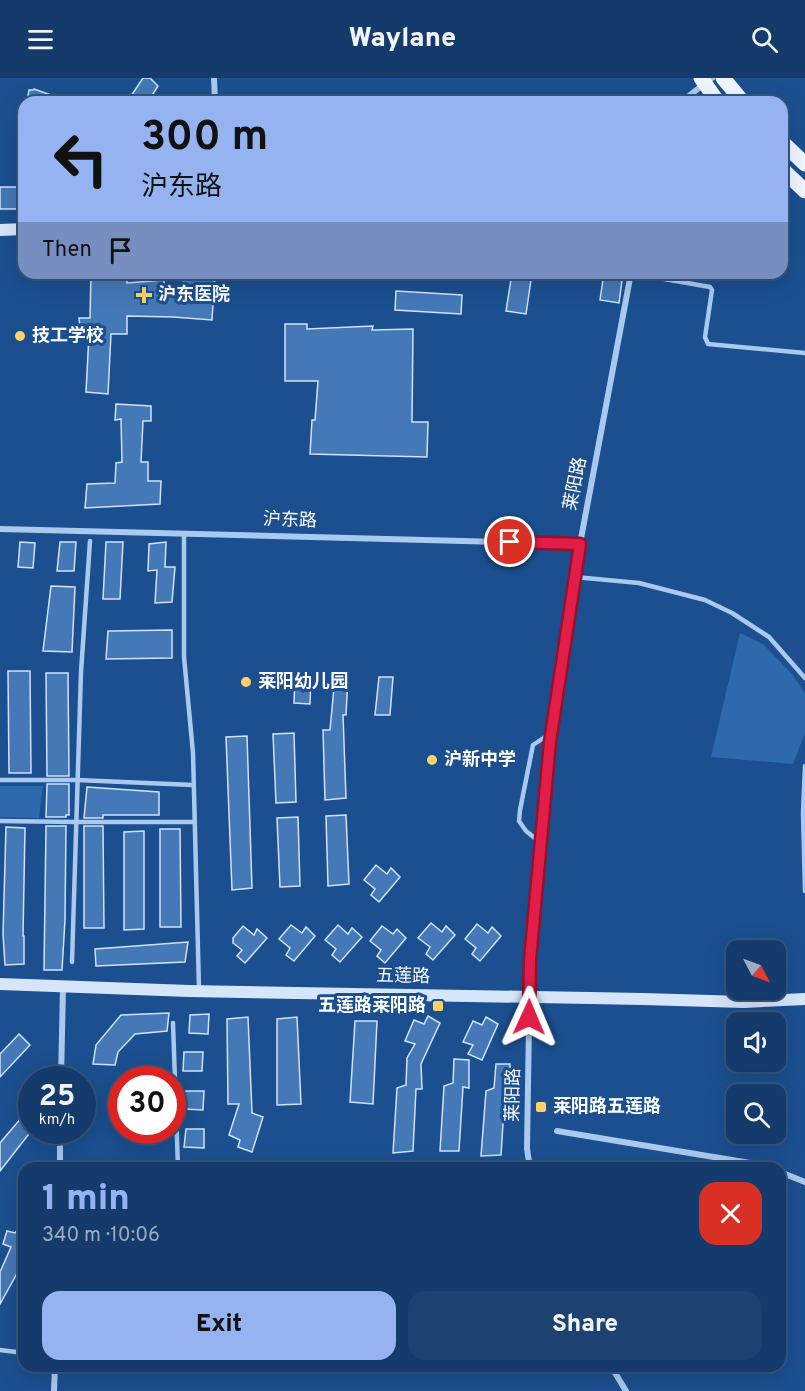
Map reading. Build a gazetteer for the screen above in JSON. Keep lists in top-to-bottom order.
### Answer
{
  "streets": {
    "street": ["莱阳路", "沪东路", "五莲路"]
  },
  "crossings": [
    ["莱阳路", "沪东路"],
    ["莱阳路", "五莲路"]
  ],
  "places": {
    "health": ["沪东医院"],
    "other": ["技工学校", "莱阳幼儿园", "沪新中学"],
    "transit": ["五莲路莱阳路", "莱阳路五莲路"]
  },
  "north": "bottom right",
  "page": {
    "header": "Waylane",
    "turn": ["300 m", "沪东路"],
    "then": "Then",
    "speed": "25 km/h",
    "limit": "30",
    "heading": ["1 min", "340 m · 10:06"],
    "buttons": ["Exit", "Share"]
  }
}
